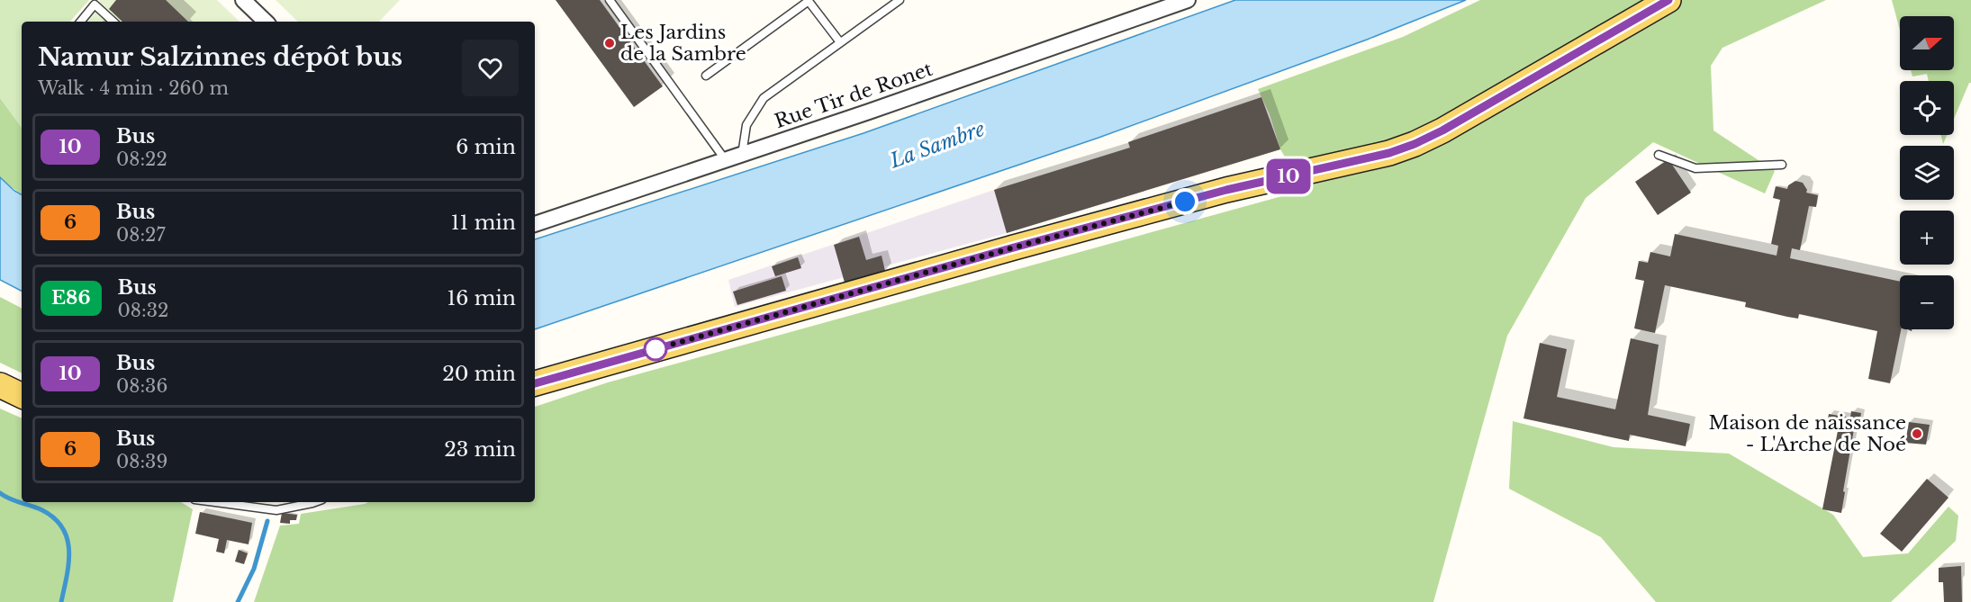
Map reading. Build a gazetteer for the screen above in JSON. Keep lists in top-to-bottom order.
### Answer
{
  "streets": {
    "street": ["Rue Tir de Ronet"]
  },
  "water": ["La Sambre"],
  "places": ["Les Jardins de la Sambre", "Maison de naissance - L'Arche de Noé"],
  "lines": ["bus line 10"],
  "north": "right",
  "page": {
    "on_map": "10",
    "map_buttons": ["+", "−"],
    "heading": ["Namur Salzinnes dépôt bus", "Walk · 4 min · 260 m"],
    "list": [
      {
        "mark": "10",
        "name": "Bus",
        "note": "08:22",
        "value": "6 min"
      },
      {
        "mark": "6",
        "name": "Bus",
        "note": "08:27",
        "value": "11 min"
      },
      {
        "mark": "E86",
        "name": "Bus",
        "note": "08:32",
        "value": "16 min"
      },
      {
        "mark": "10",
        "name": "Bus",
        "note": "08:36",
        "value": "20 min"
      },
      {
        "mark": "6",
        "name": "Bus",
        "note": "08:39",
        "value": "23 min"
      }
    ]
  }
}
